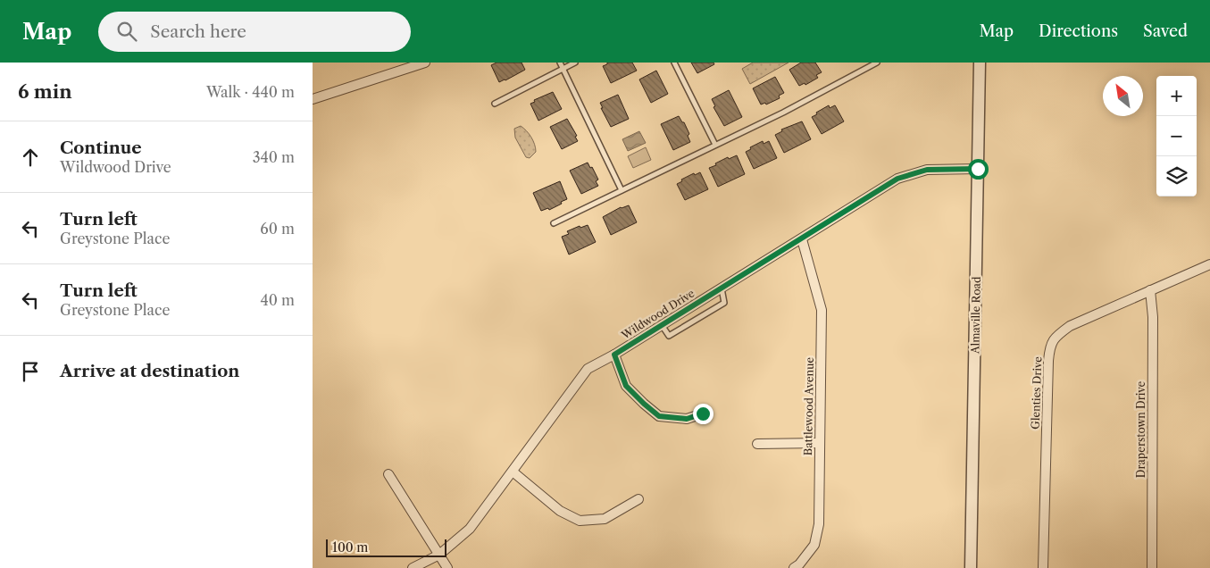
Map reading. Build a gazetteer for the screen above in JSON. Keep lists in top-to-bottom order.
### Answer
{
  "streets": {
    "street": [
      "Wildwood Drive",
      "Almaville Road",
      "Glenties Drive",
      "Battlewood Avenue",
      "Draperstown Drive"
    ]
  },
  "crossings": [
    ["Wildwood Drive", "Almaville Road"],
    ["Wildwood Drive", "Battlewood Avenue"],
    ["Glenties Drive", "Draperstown Drive"]
  ],
  "scale_bar": "100 m",
  "north": "top left",
  "page": {
    "header": "Map",
    "search": "Search here",
    "nav": ["Map", "Directions", "Saved"],
    "heading": ["6 min", "Walk · 440 m"],
    "map_buttons": ["+", "−"],
    "list": [
      ["Continue", "Wildwood Drive", "340 m"],
      ["Turn left", "Greystone Place", "60 m"],
      ["Turn left", "Greystone Place", "40 m"],
      "Arrive at destination"
    ],
    "scale": "100 m"
  }
}
